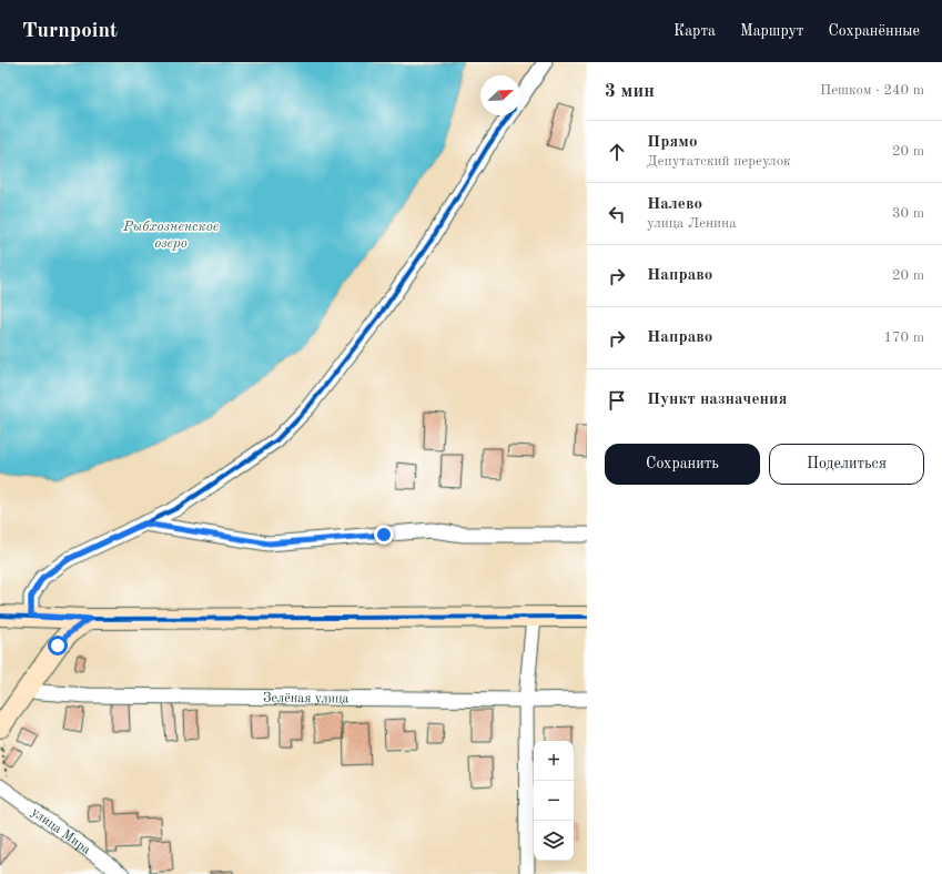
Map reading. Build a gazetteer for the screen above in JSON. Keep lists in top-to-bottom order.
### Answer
{
  "streets": {
    "street": ["Зелёная улица", "улица Мира"]
  },
  "water": ["Рыбхозненское озеро"],
  "north": "top right",
  "page": {
    "header": "Turnpoint",
    "nav": ["Карта", "Маршрут", "Сохранённые"],
    "heading": ["3 мин", "Пешком · 240 m"],
    "list": [
      ["Прямо", "Депутатский переулок", "20 m"],
      ["Налево", "улица Ленина", "30 m"],
      ["Направо", "20 m"],
      ["Направо", "170 m"],
      "Пункт назначения"
    ],
    "buttons": ["Сохранить", "Поделиться"],
    "map_buttons": ["+", "−"]
  }
}
